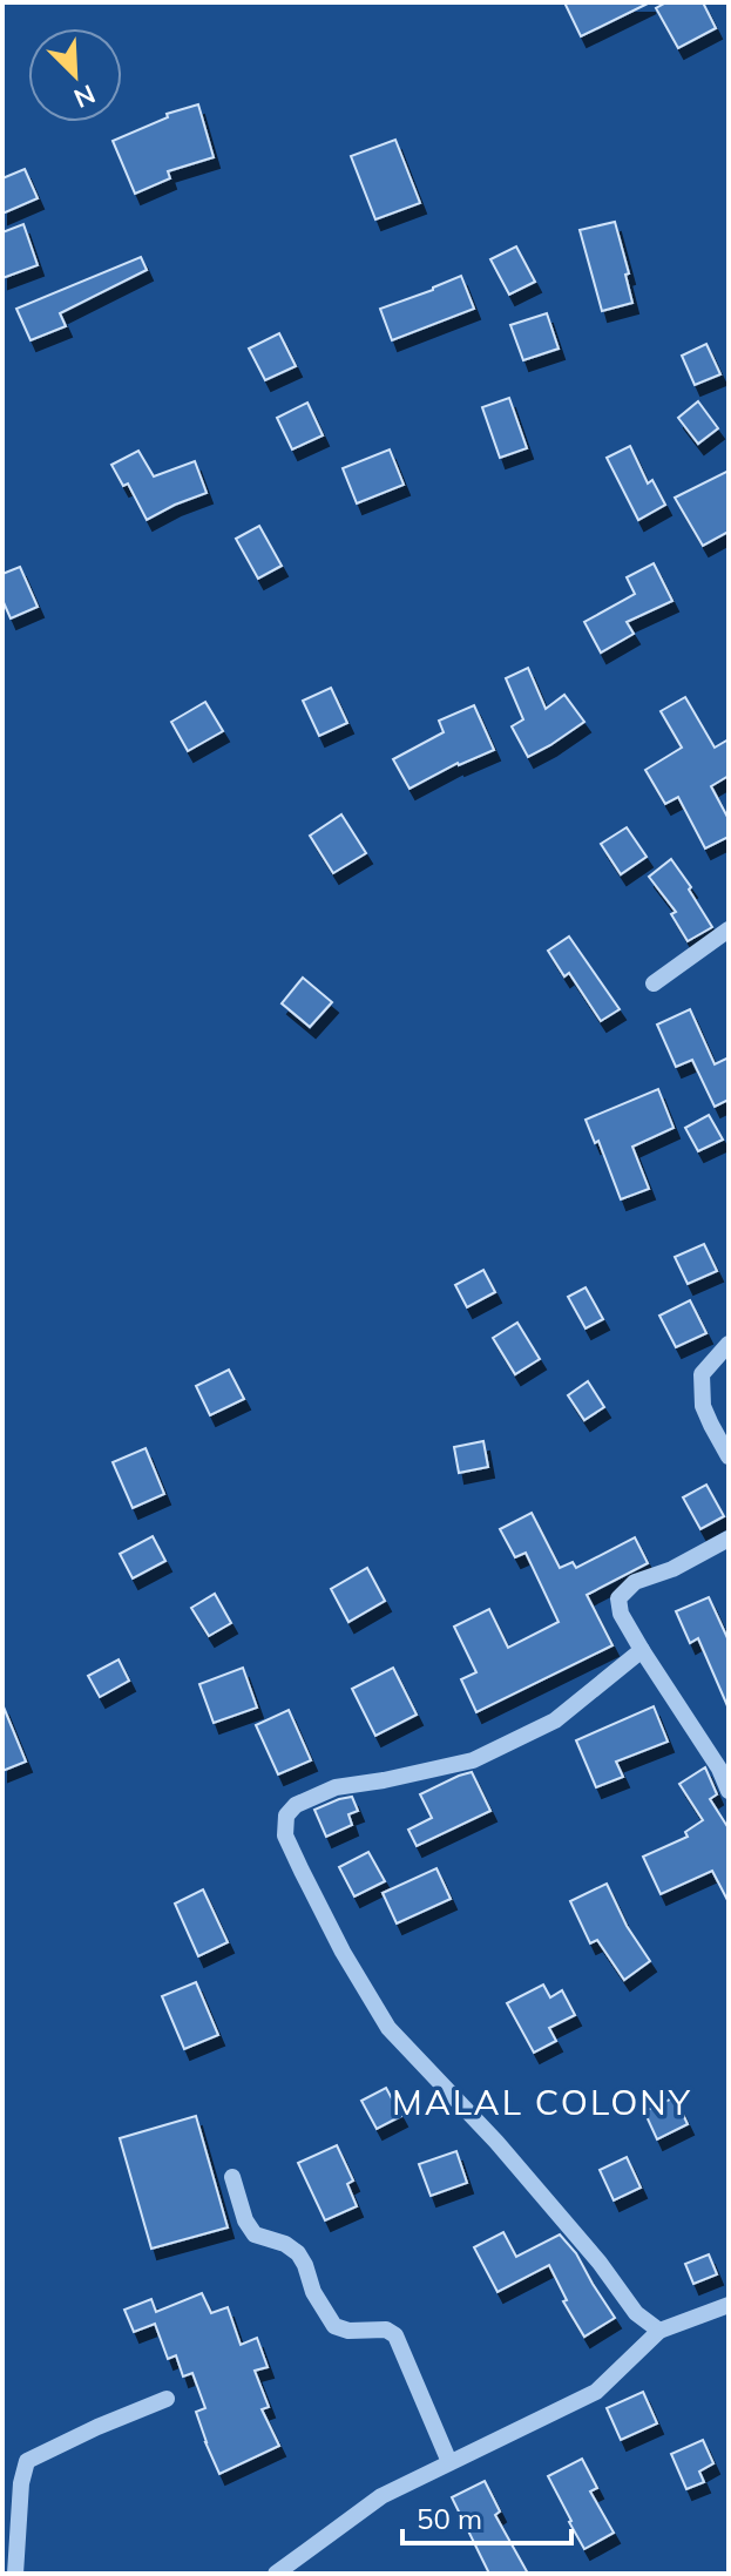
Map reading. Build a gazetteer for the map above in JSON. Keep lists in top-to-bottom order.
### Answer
{
  "districts": ["MALAL COLONY"],
  "scale_bar": "50 m",
  "north": "bottom right"
}
